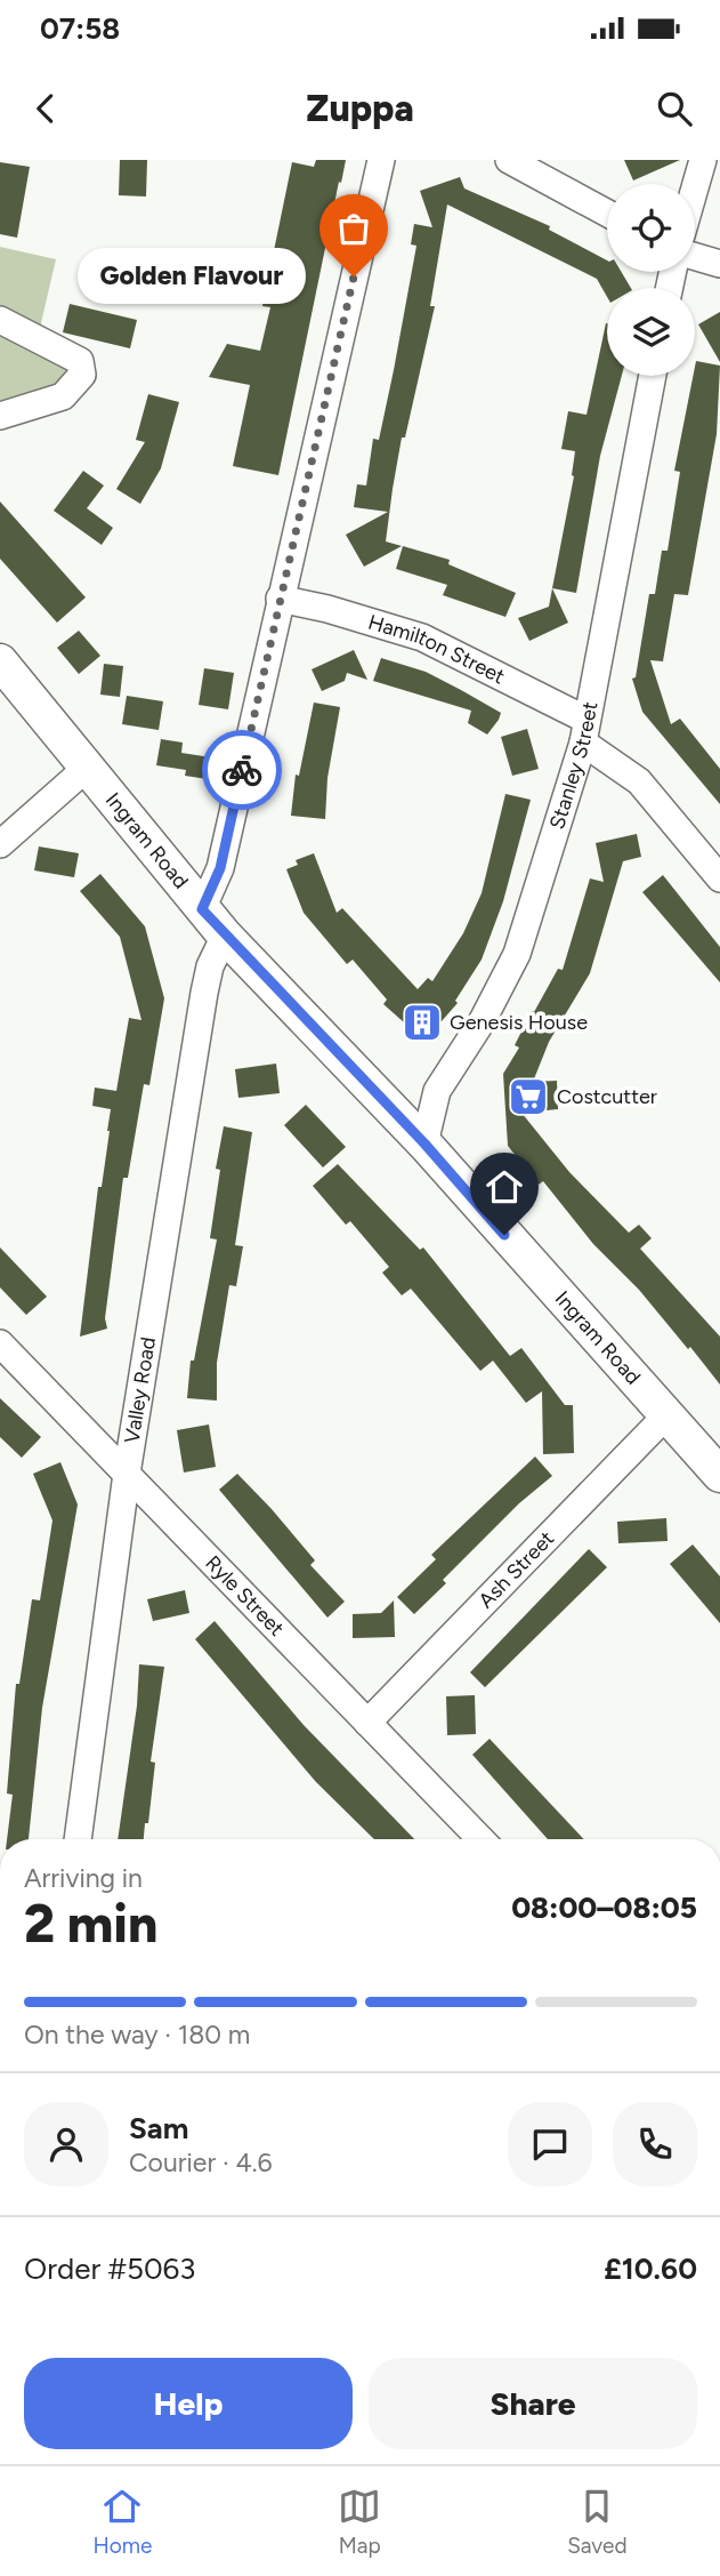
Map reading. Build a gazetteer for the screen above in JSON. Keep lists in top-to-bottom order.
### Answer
{
  "streets": {
    "street": [
      "Hamilton Street",
      "Stanley Street",
      "Ingram Road",
      "Valley Road",
      "Ash Street",
      "Ryle Street"
    ]
  },
  "crossings": [
    ["Hamilton Street", "Stanley Street"],
    ["Stanley Street", "Ingram Road"],
    ["Ingram Road", "Valley Road"],
    ["Ingram Road", "Ash Street"],
    ["Valley Road", "Ryle Street"],
    ["Ash Street", "Ryle Street"]
  ],
  "places": {
    "other": ["Golden Flavour"],
    "building": ["Genesis House"],
    "supermarket": ["Costcutter"]
  },
  "page": {
    "status": "07:58",
    "header": "Zuppa",
    "bubble": "Golden Flavour",
    "heading": ["2 min", "Arriving in", "08:00–08:05"],
    "panel": [
      "Sam",
      "Courier · 4.6",
      "Order #5063",
      "£10.60"
    ],
    "bar": "On the way · 180 m",
    "buttons": ["Help", "Share"],
    "tabs": ["Home", "Map", "Saved"]
  }
}
